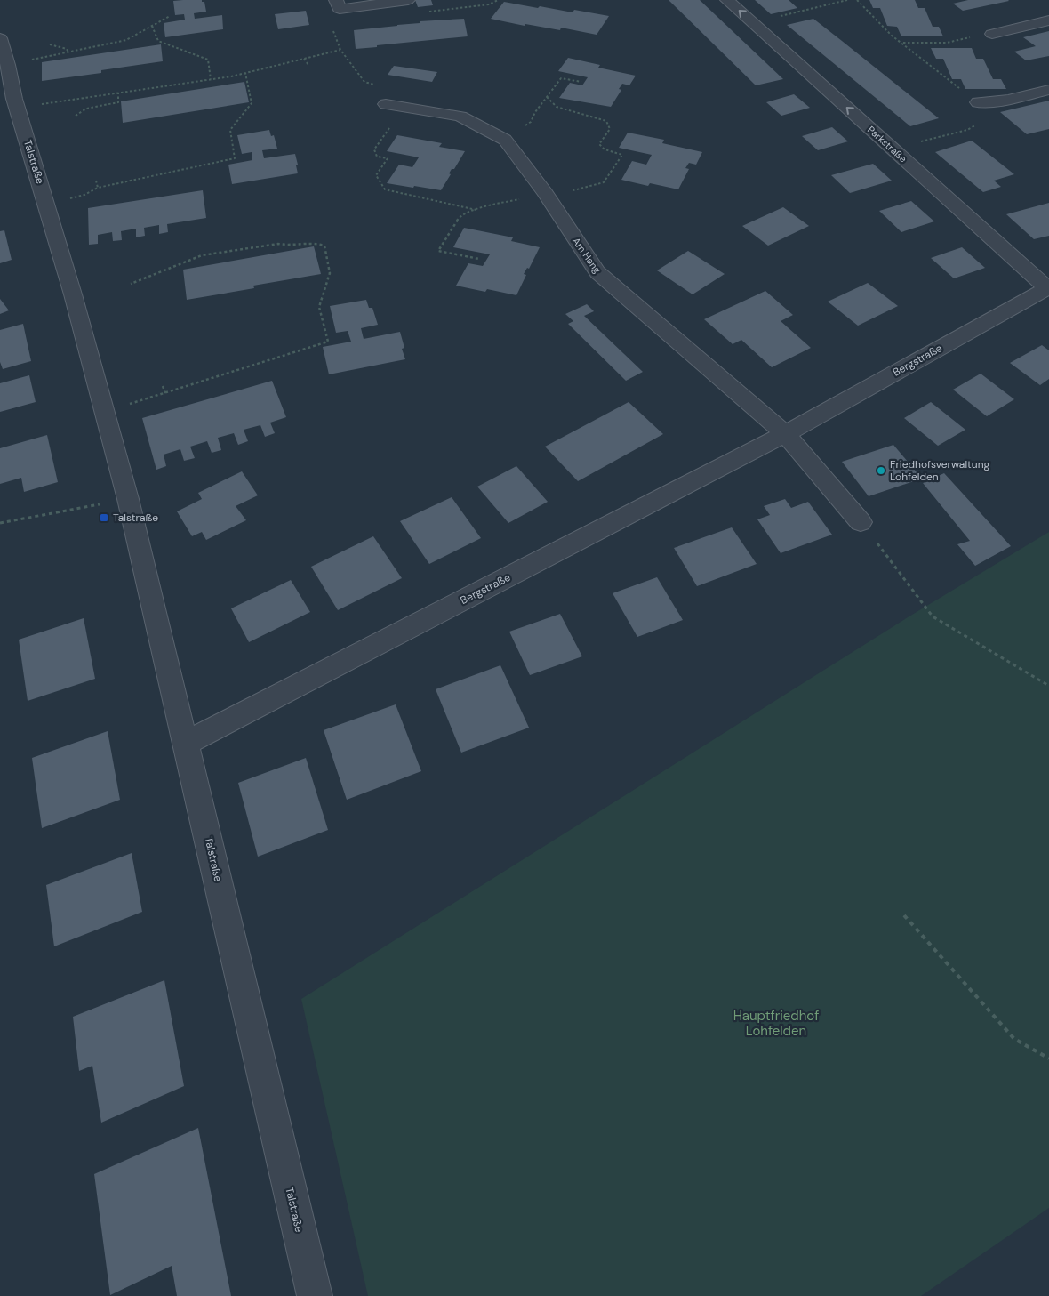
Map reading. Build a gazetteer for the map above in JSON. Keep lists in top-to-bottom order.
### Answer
{
  "streets": {
    "street": [
      "Parkstraße",
      "Talstraße",
      "Am Hang",
      "Bergstraße"
    ]
  },
  "crossings": [
    ["Parkstraße", "Bergstraße"],
    ["Talstraße", "Bergstraße"],
    ["Am Hang", "Bergstraße"]
  ],
  "one_way": ["Parkstraße"],
  "parks": ["Hauptfriedhof Lohfelden"],
  "places": {
    "other": ["Friedhofsverwaltung Lohfelden"],
    "transit": ["Talstraße"]
  }
}
